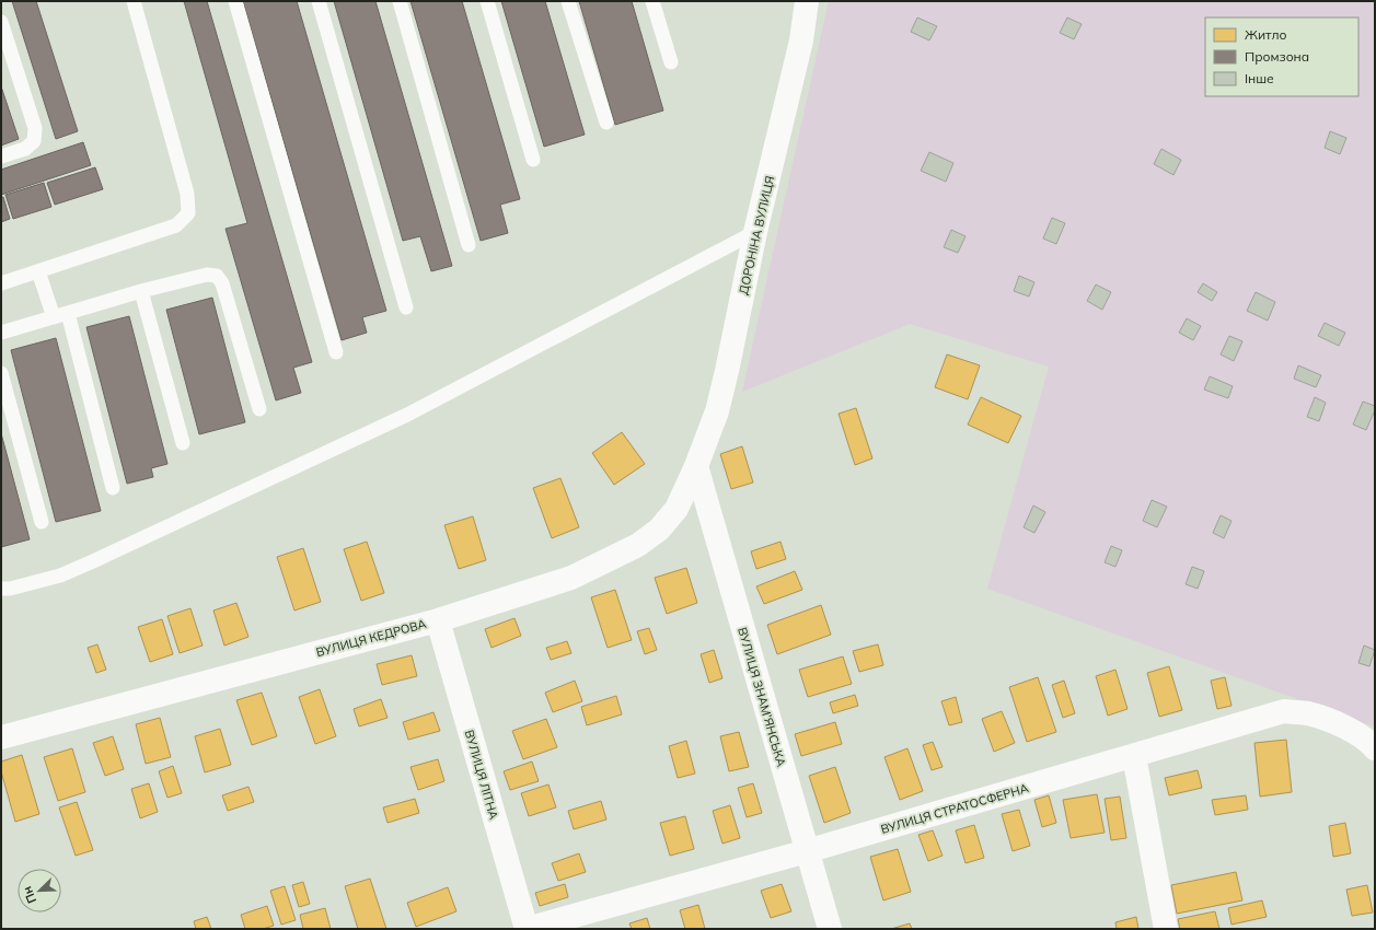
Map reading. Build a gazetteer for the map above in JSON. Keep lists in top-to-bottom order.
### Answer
{
  "streets": {
    "street": [
      "ДОРОНІНА ВУЛИЦЯ",
      "ВУЛИЦЯ КЕДРОВА",
      "ВУЛИЦЯ ЗНАМ’ЯНСЬКА",
      "ВУЛИЦЯ ЛІТНА",
      "ВУЛИЦЯ СТРАТОСФЕРНА"
    ]
  },
  "crossings": [
    ["ДОРОНІНА ВУЛИЦЯ", "ВУЛИЦЯ КЕДРОВА"],
    ["ДОРОНІНА ВУЛИЦЯ", "ВУЛИЦЯ ЗНАМ’ЯНСЬКА"],
    ["ВУЛИЦЯ КЕДРОВА", "ВУЛИЦЯ ЗНАМ’ЯНСЬКА"],
    ["ВУЛИЦЯ КЕДРОВА", "ВУЛИЦЯ ЛІТНА"],
    ["ВУЛИЦЯ ЗНАМ’ЯНСЬКА", "ВУЛИЦЯ СТРАТОСФЕРНА"],
    ["ВУЛИЦЯ ЛІТНА", "ВУЛИЦЯ СТРАТОСФЕРНА"]
  ],
  "legend": ["Житло", "Промзона", "Інше"],
  "north": "bottom left"
}
